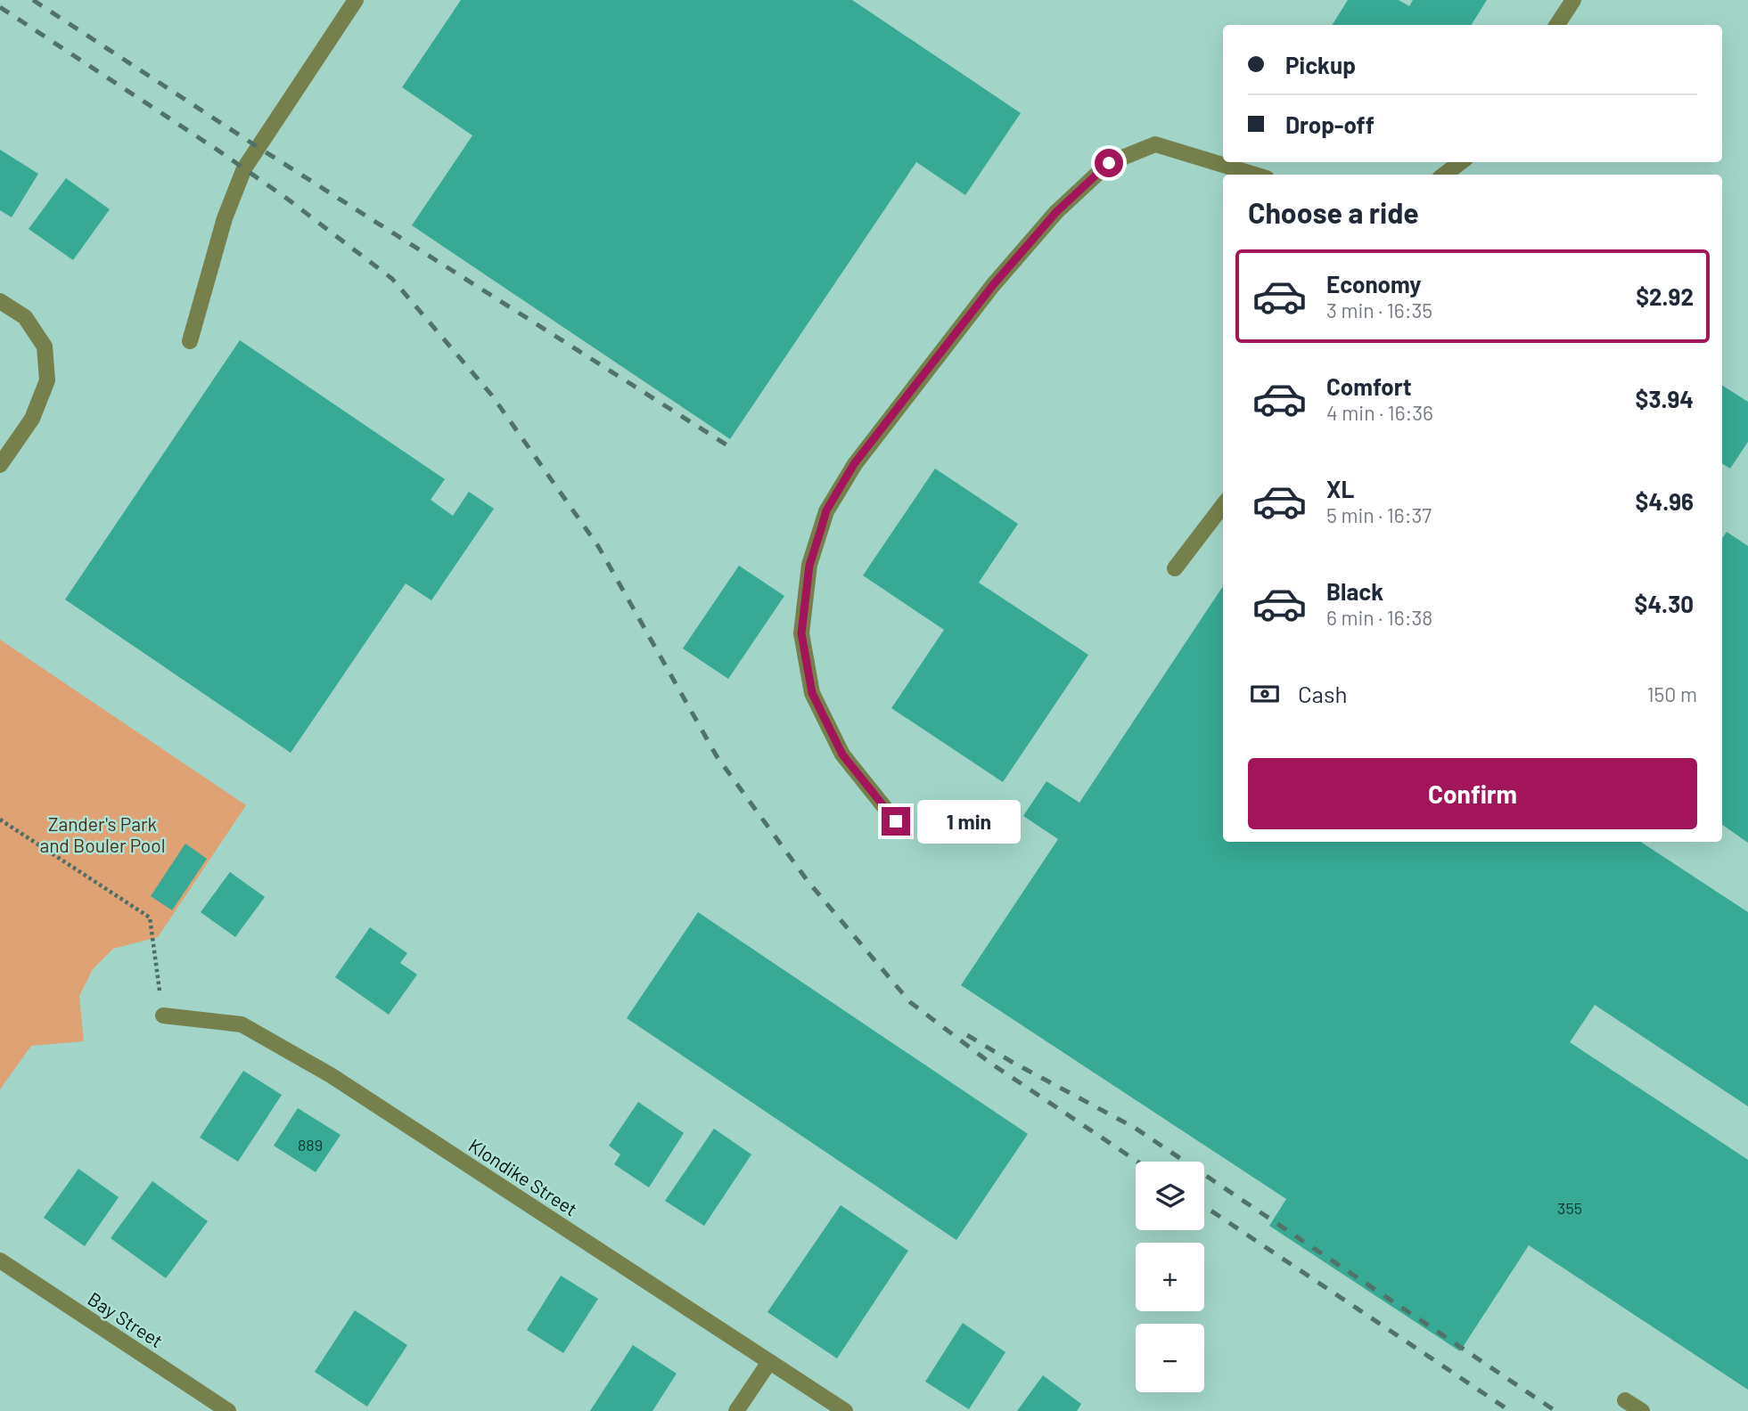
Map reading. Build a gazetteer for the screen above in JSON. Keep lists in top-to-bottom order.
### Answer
{
  "streets": {
    "street": ["Klondike Street", "Bay Street"]
  },
  "parks": ["Zander's Park and Bouler Pool"],
  "house_numbers": ["889", "355"],
  "page": {
    "banner": ["Pickup", "Drop-off"],
    "heading": "Choose a ride",
    "list": [
      {
        "name": "Economy",
        "note": "3 min · 16:35",
        "value": "$2.92"
      },
      {
        "name": "Comfort",
        "note": "4 min · 16:36",
        "value": "$3.94"
      },
      {
        "name": "XL",
        "note": "5 min · 16:37",
        "value": "$4.96"
      },
      {
        "name": "Black",
        "note": "6 min · 16:38",
        "value": "$4.30"
      }
    ],
    "pay": ["Cash", "150 m"],
    "buttons": "Confirm",
    "bubble": "1 min",
    "map_buttons": ["+", "−"]
  }
}
